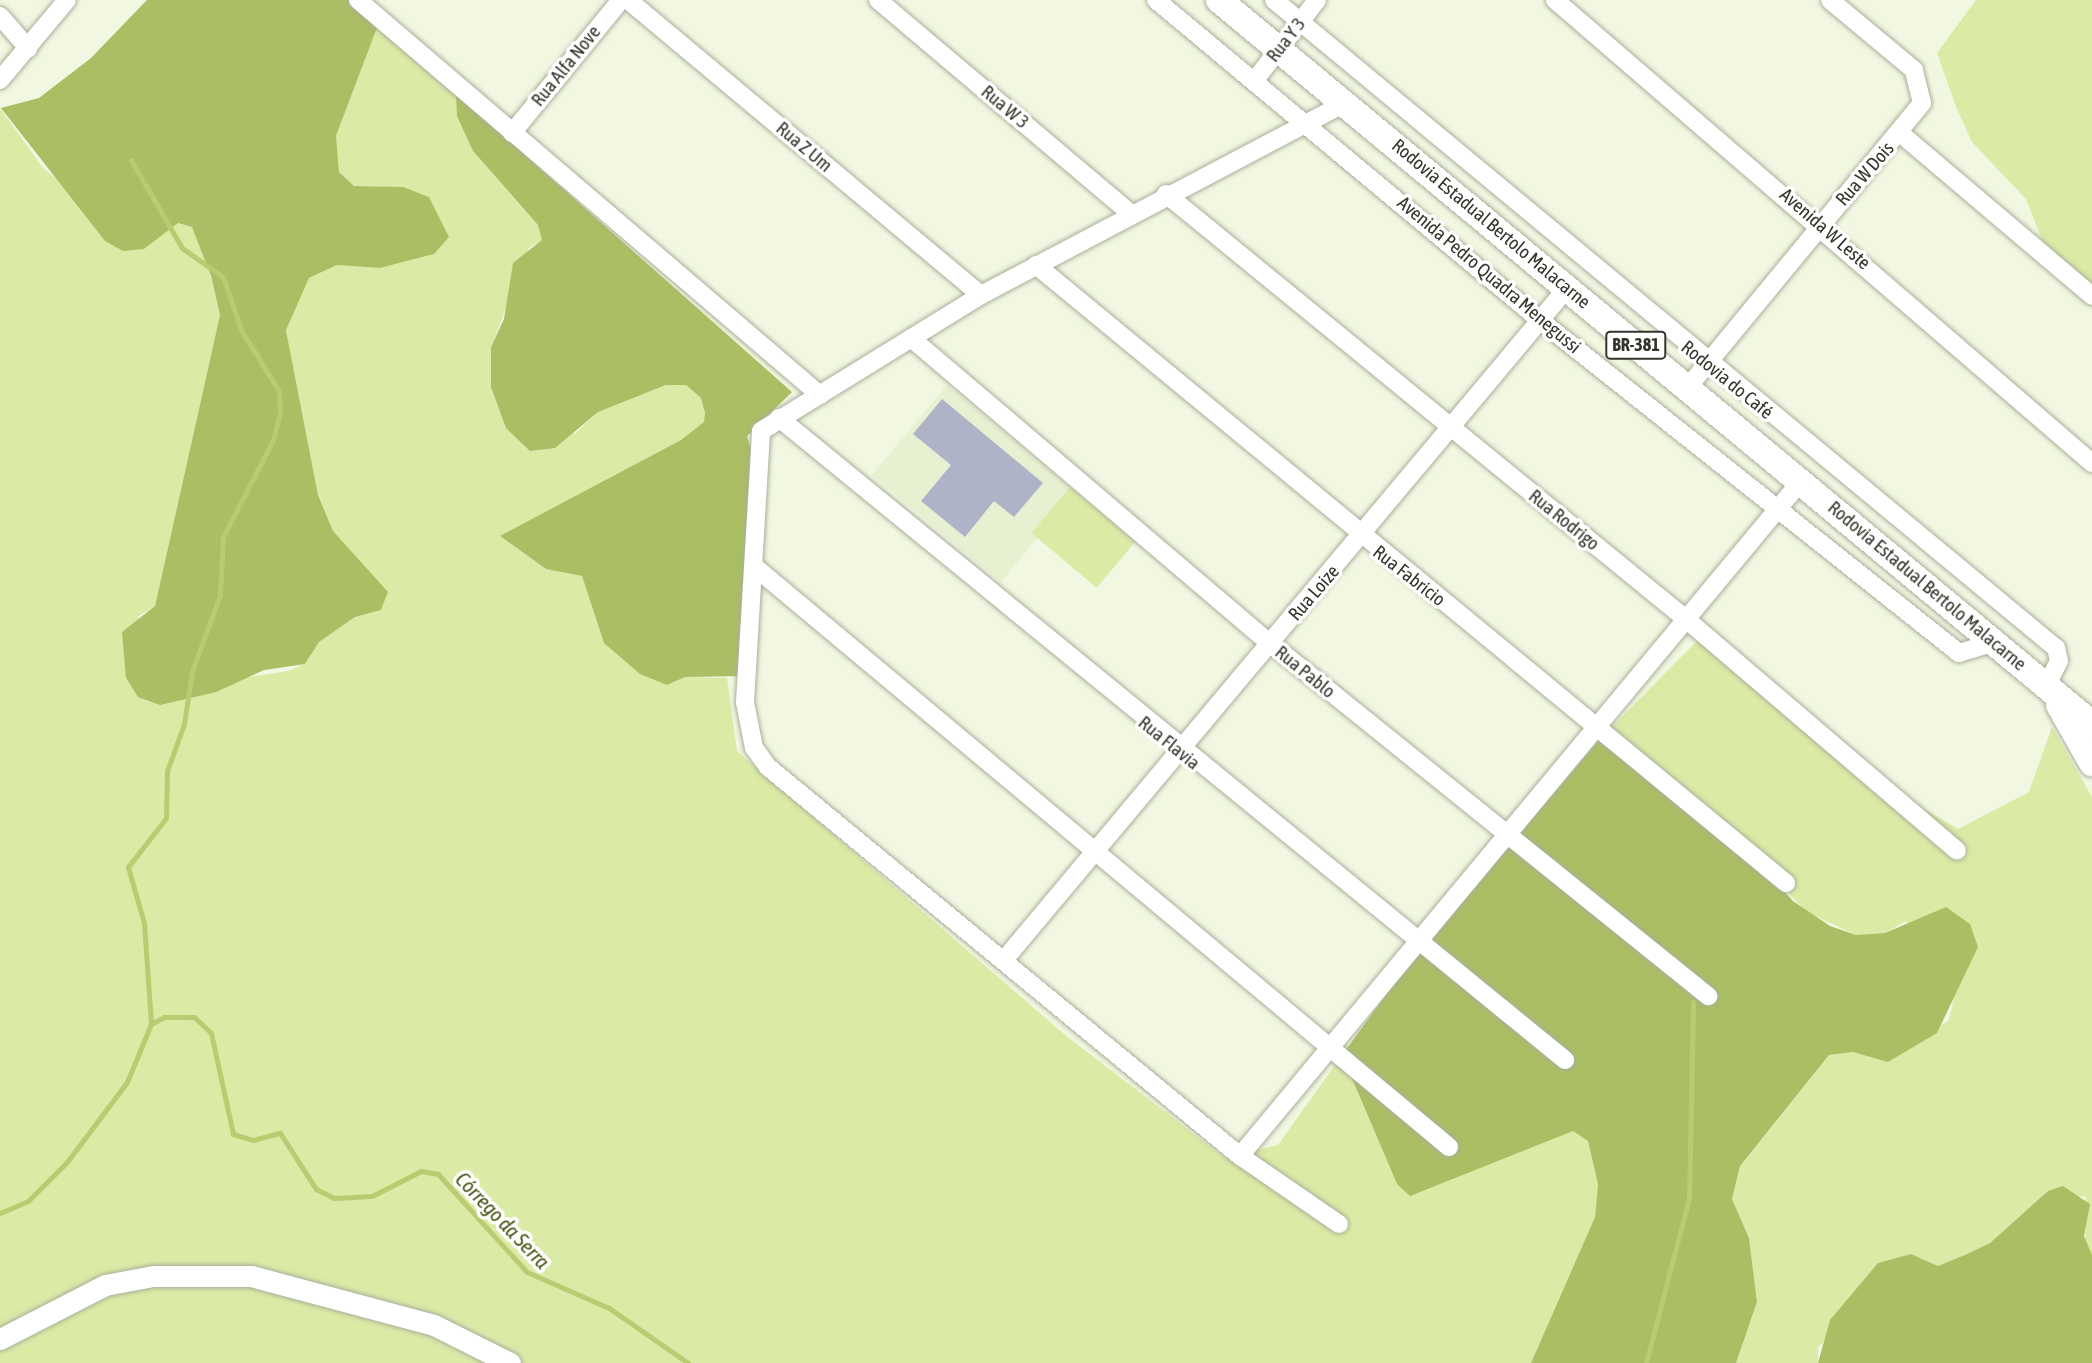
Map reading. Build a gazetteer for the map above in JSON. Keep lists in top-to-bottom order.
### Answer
{
  "streets": {
    "main road": ["Rodovia Estadual Bertolo Malacarne", "BR-381"],
    "street": [
      "Rua Y 3",
      "Rua Alfa Nove",
      "Rua W 3",
      "Rua Z Um",
      "Rua W Dois",
      "Avenida W Leste",
      "Avenida Pedro Quadra Menegussi",
      "Rodovia do Café",
      "Rua Rodrigo",
      "Rua Fabricio",
      "Rua Loize",
      "Rua Pablo",
      "Rua Flavia"
    ]
  },
  "crossings": [
    ["Rua Y 3", "Rodovia Estadual Bertolo Malacarne"],
    ["Rua Y 3", "Avenida Pedro Quadra Menegussi"],
    ["Rua Y 3", "Rodovia do Café"],
    ["Rua W Dois", "Rodovia Estadual Bertolo Malacarne"],
    ["Rua W Dois", "Avenida W Leste"],
    ["Rua W Dois", "Rodovia do Café"],
    ["Rodovia Estadual Bertolo Malacarne", "Avenida Pedro Quadra Menegussi"],
    ["Rodovia Estadual Bertolo Malacarne", "BR-381"],
    ["Rodovia Estadual Bertolo Malacarne", "Rodovia do Café"],
    ["Rodovia Estadual Bertolo Malacarne", "Rua Loize"],
    ["Avenida Pedro Quadra Menegussi", "Rua Loize"],
    ["BR-381", "Rodovia do Café"],
    ["Rua Rodrigo", "Rua Loize"],
    ["Rua Fabricio", "Rua Loize"],
    ["Rua Loize", "Rua Pablo"],
    ["Rua Loize", "Rua Flavia"]
  ],
  "water": ["Córrego da Serra"]
}
